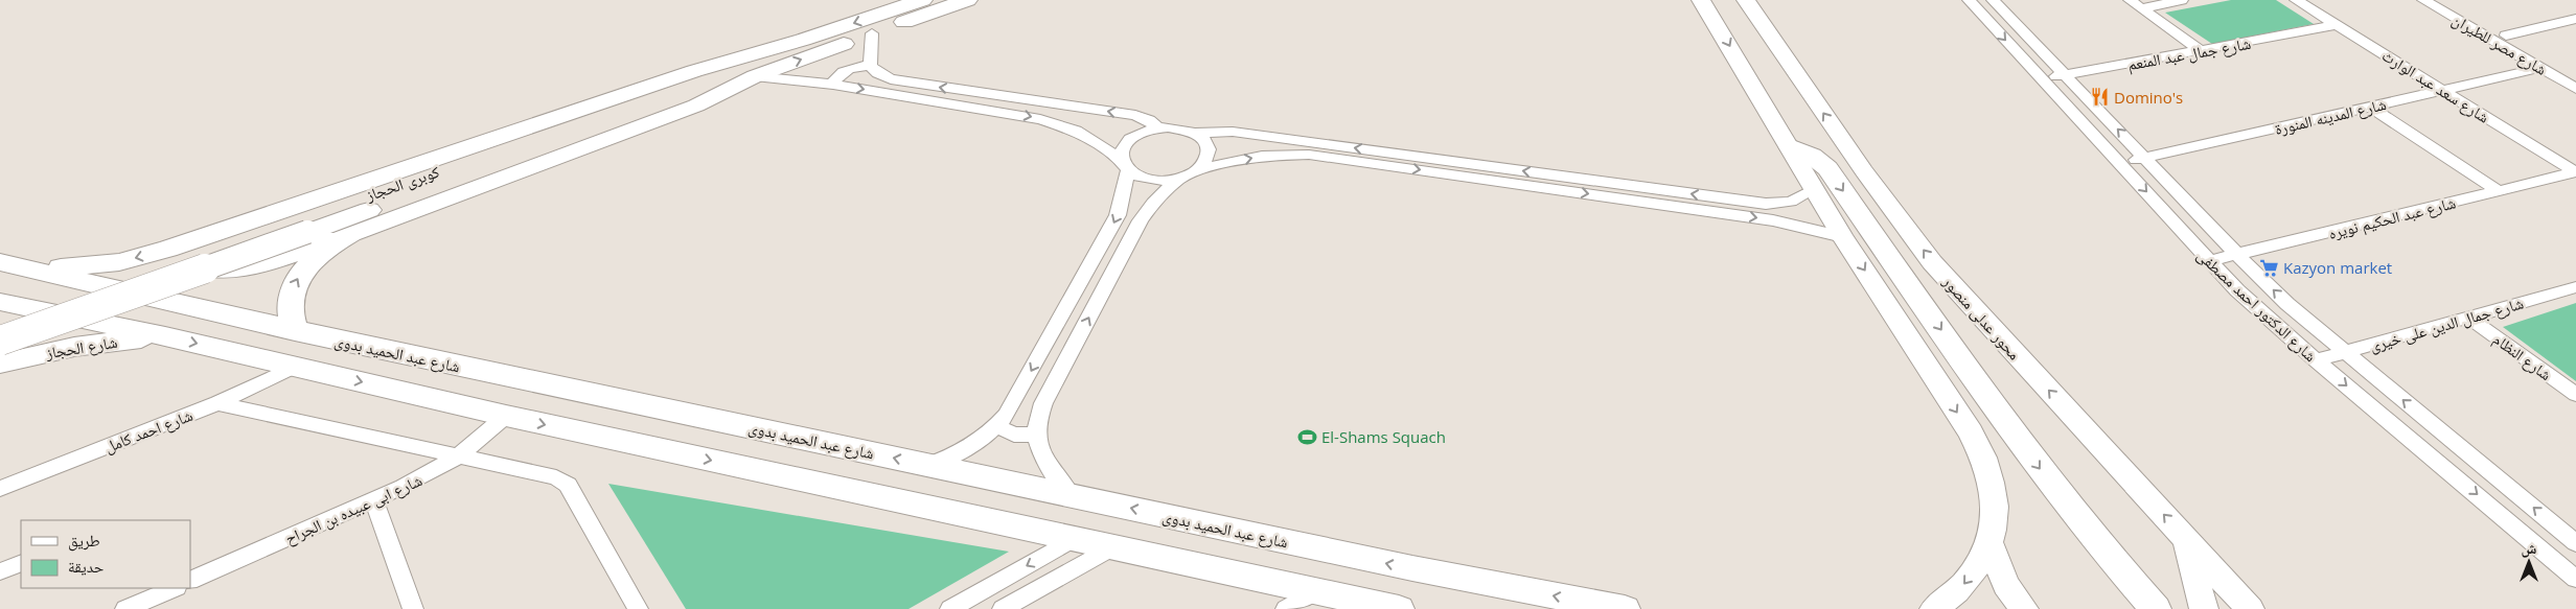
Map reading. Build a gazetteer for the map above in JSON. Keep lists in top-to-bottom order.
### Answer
{
  "streets": {
    "main road": [
      "كوبرى الحجاز",
      "محور عدلى منصور",
      "شارع الحجاز",
      "شارع عبد الحميد بدوى"
    ],
    "street": [
      "شارع مصر للطيران",
      "شارع جمال عبد المنعم",
      "شارع سعد عبد الوارث",
      "شارع المدينه المنورة",
      "شارع عبد الحكيم نويره",
      "شارع الدكتور احمد مصطفى",
      "شارع جمال الدين على خيرى",
      "شارع النظام",
      "شارع احمد كامل",
      "شارع ابى عبيده بن الجراح"
    ]
  },
  "crossings": [
    ["شارع مصر للطيران", "شارع المدينه المنورة"],
    ["شارع جمال عبد المنعم", "شارع سعد عبد الوارث"],
    ["شارع جمال عبد المنعم", "شارع الدكتور احمد مصطفى"],
    ["شارع سعد عبد الوارث", "شارع المدينه المنورة"],
    ["شارع سعد عبد الوارث", "شارع عبد الحكيم نويره"],
    ["شارع المدينه المنورة", "شارع الدكتور احمد مصطفى"],
    ["شارع عبد الحكيم نويره", "شارع الدكتور احمد مصطفى"],
    ["شارع الدكتور احمد مصطفى", "شارع جمال الدين على خيرى"],
    ["شارع جمال الدين على خيرى", "شارع النظام"]
  ],
  "places": {
    "restaurant": ["Domino's"],
    "supermarket": ["Kazyon market"],
    "sports": ["El-Shams Squach"]
  },
  "legend": ["طريق", "حديقة"],
  "north": "top"
}
